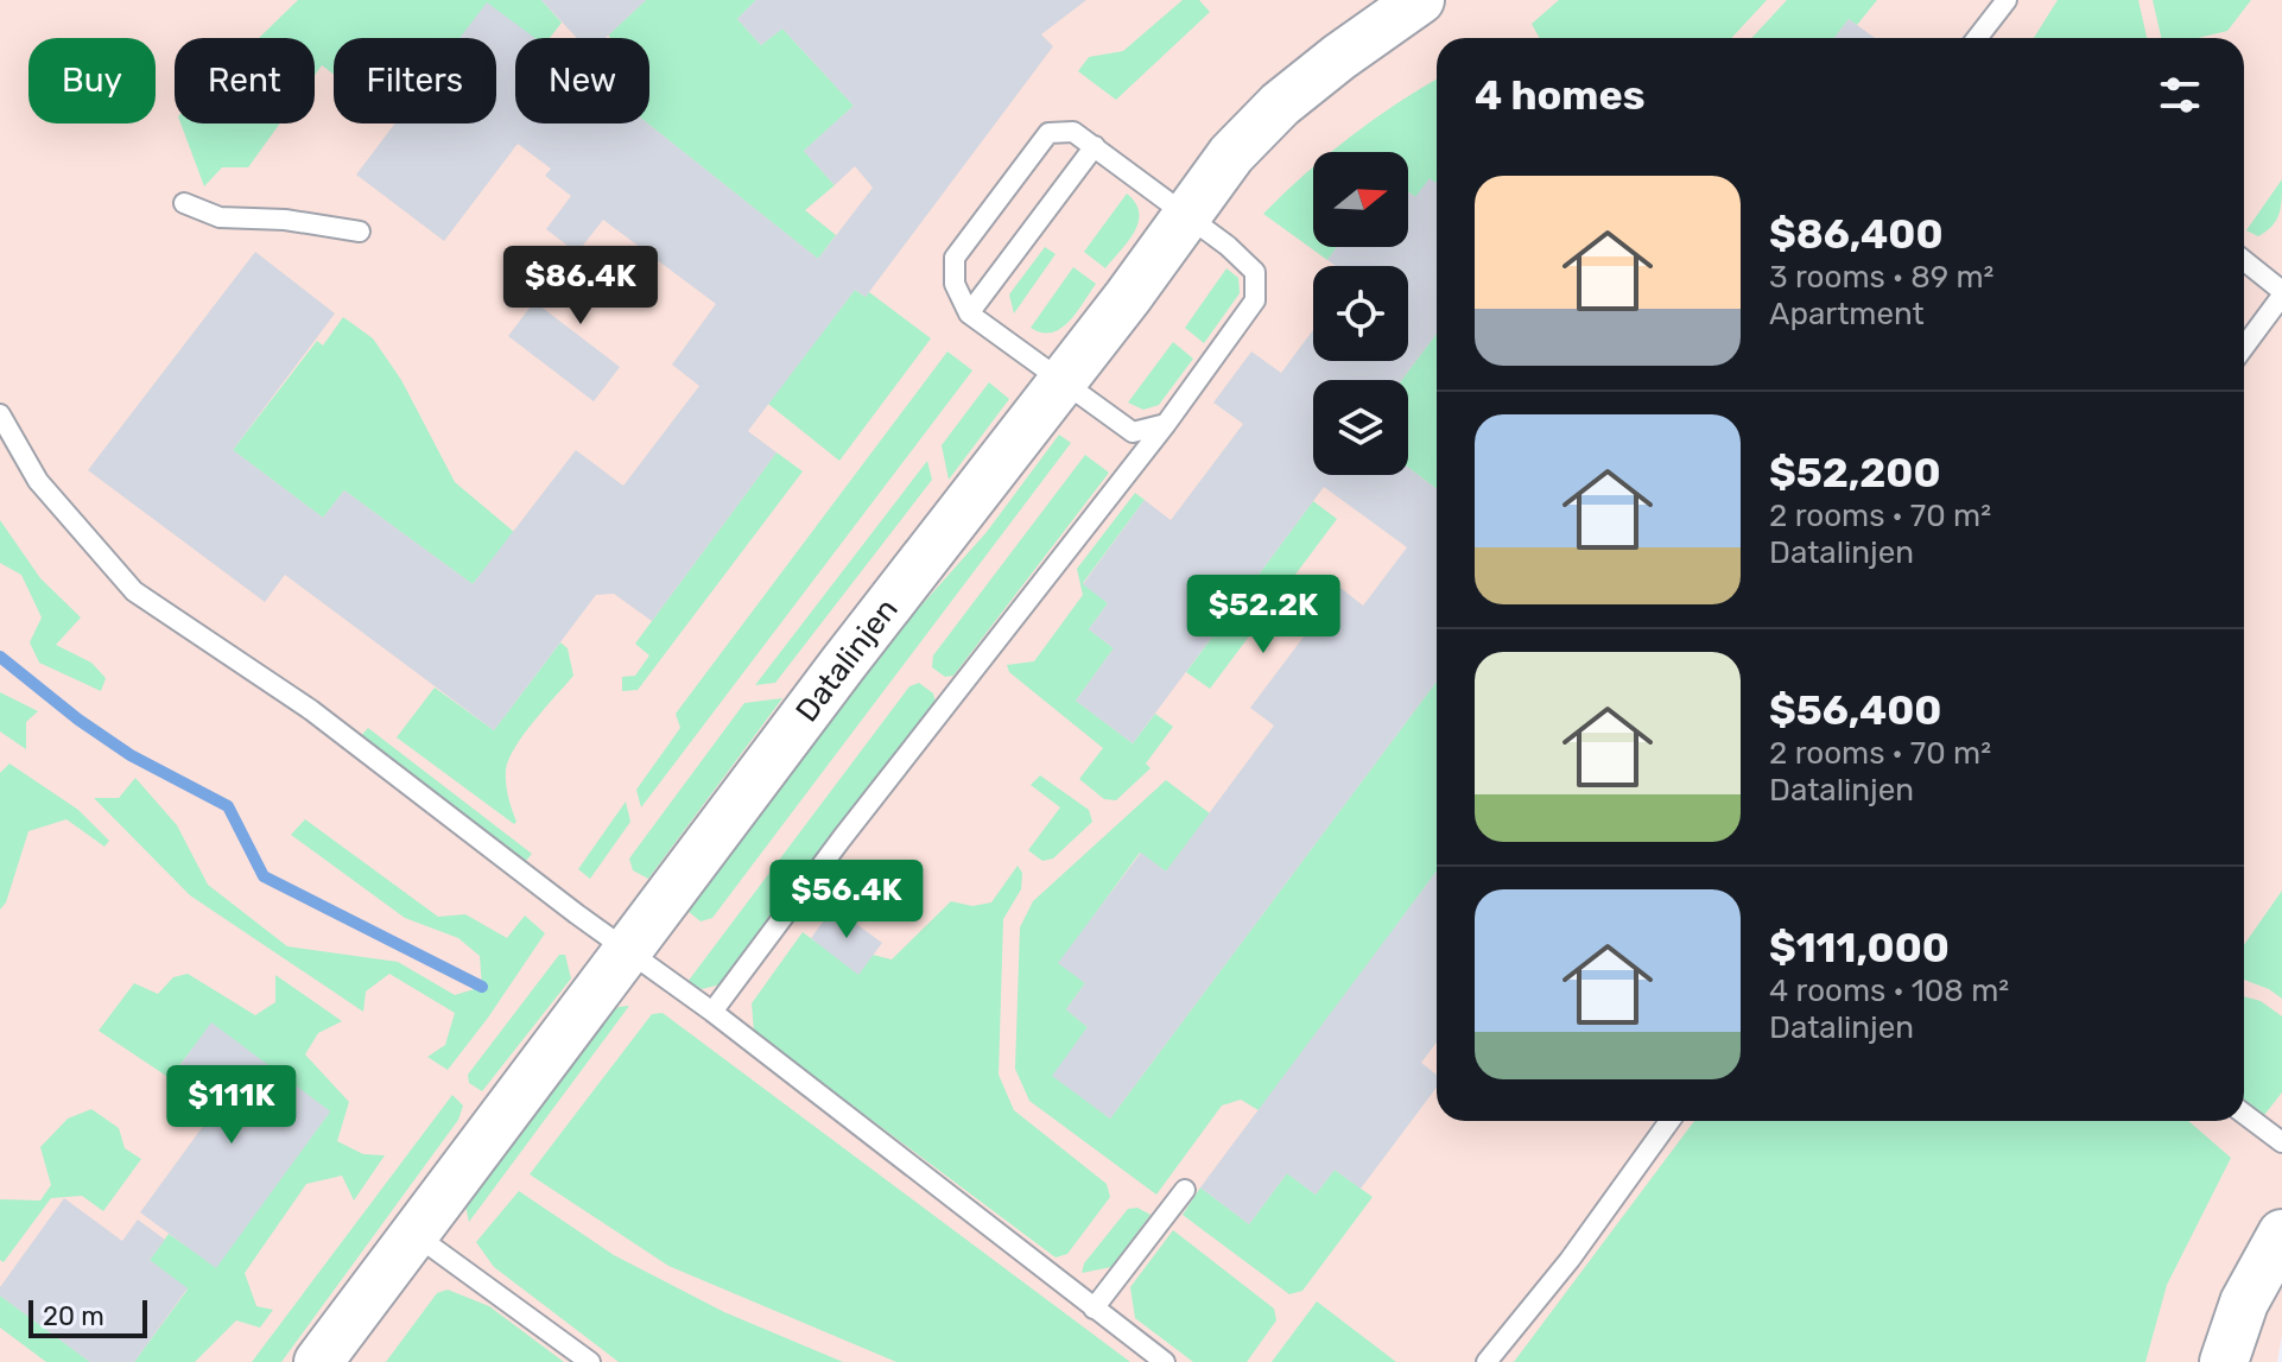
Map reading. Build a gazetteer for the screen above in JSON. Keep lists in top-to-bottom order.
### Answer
{
  "streets": {
    "street": ["Datalinjen"]
  },
  "scale_bar": "20 m",
  "north": "right",
  "page": {
    "chip": [
      "Buy",
      "Rent",
      "Filters",
      "New"
    ],
    "heading": "4 homes",
    "list": [
      {
        "name": "$86,400",
        "note": "3 rooms · 89 m² · Apartment"
      },
      {
        "name": "$52,200",
        "note": "2 rooms · 70 m² · Datalinjen"
      },
      {
        "name": "$56,400",
        "note": "2 rooms · 70 m² · Datalinjen"
      },
      {
        "name": "$111,000",
        "note": "4 rooms · 108 m² · Datalinjen"
      }
    ],
    "price": [
      "$86.4K",
      "$52.2K",
      "$56.4K",
      "$111K"
    ],
    "scale": "20 m"
  }
}
